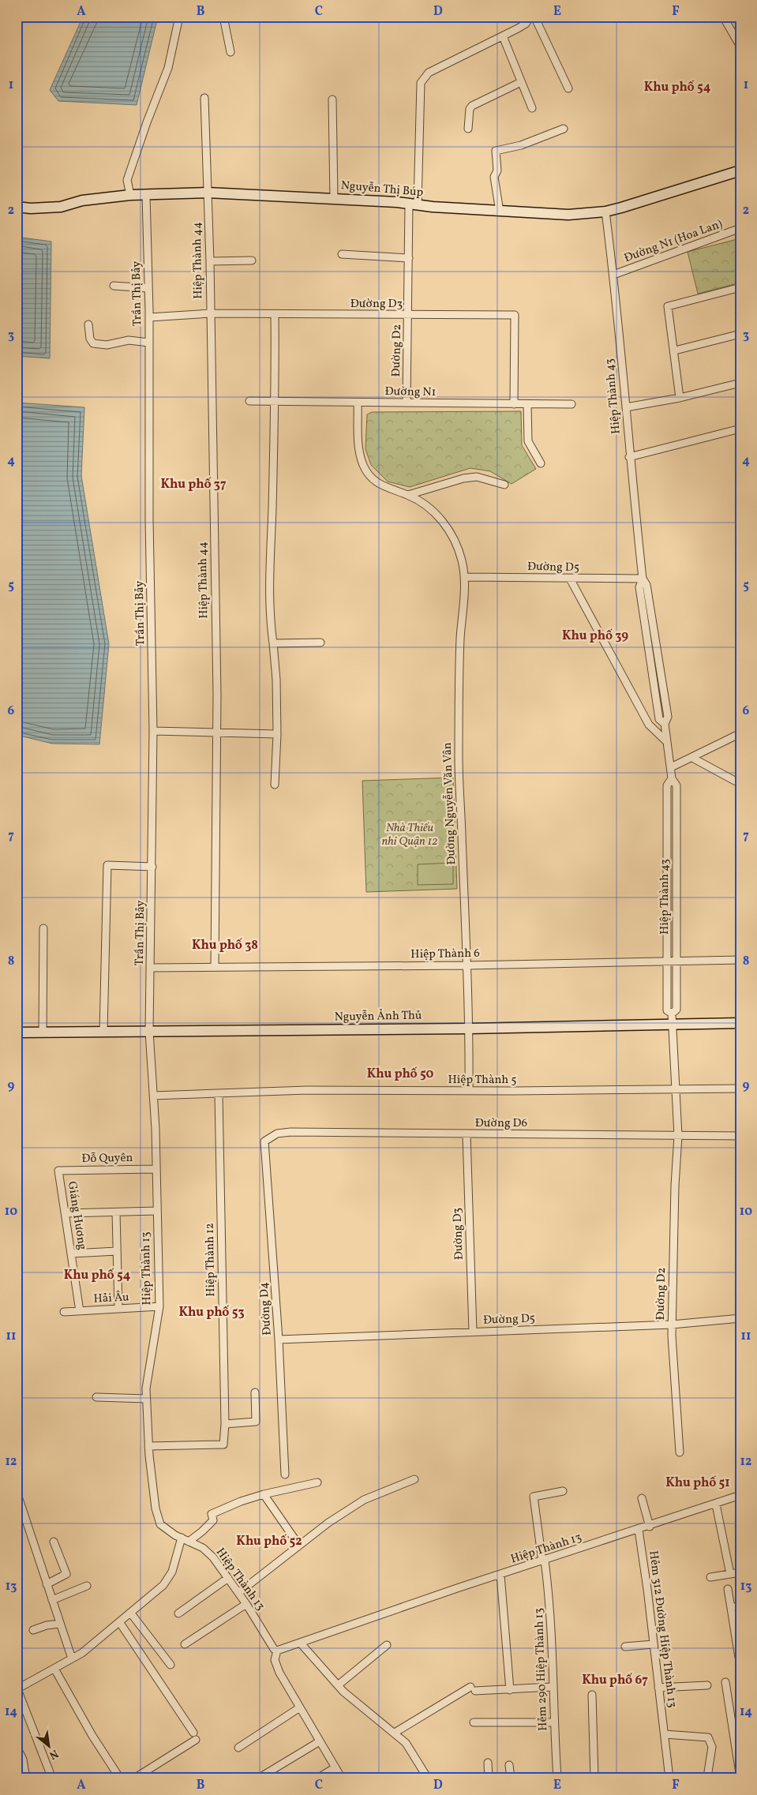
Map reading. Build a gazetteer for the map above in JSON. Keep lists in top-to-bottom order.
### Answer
{
  "streets": {
    "street": [
      "Nguyễn Thị Búp",
      "Đường N1 (Hoa Lan)",
      "Hiệp Thành 44",
      "Trần Thị Bảy",
      "Đường D3",
      "Đường D2",
      "Đường N1",
      "Hiệp Thành 43",
      "Đường D5",
      "Đường Nguyễn Văn Vân",
      "Hiệp Thành 6",
      "Nguyễn Ảnh Thủ",
      "Hiệp Thành 5",
      "Đường D6",
      "Đỗ Quyên",
      "Giáng Hương",
      "Hiệp Thành 12",
      "Hiệp Thành 13",
      "Hải Âu",
      "Đường D4",
      "Hẻm 312 Đường Hiệp Thành 13",
      "Hẻm 290 Hiệp Thành 13"
    ]
  },
  "crossings": [
    ["Nguyễn Thị Búp", "Hiệp Thành 44"],
    ["Nguyễn Thị Búp", "Trần Thị Bảy"],
    ["Nguyễn Thị Búp", "Đường D2"],
    ["Nguyễn Thị Búp", "Hiệp Thành 43"],
    ["Đường N1 (Hoa Lan)", "Hiệp Thành 43"],
    ["Hiệp Thành 44", "Đường D3"],
    ["Hiệp Thành 44", "Hiệp Thành 6"],
    ["Trần Thị Bảy", "Đường D3"],
    ["Trần Thị Bảy", "Hiệp Thành 6"],
    ["Trần Thị Bảy", "Nguyễn Ảnh Thủ"],
    ["Trần Thị Bảy", "Hiệp Thành 13"],
    ["Đường D3", "Đường D2"],
    ["Đường D3", "Đường N1"],
    ["Đường D3", "Đường D5"],
    ["Đường D3", "Đường D6"],
    ["Đường D2", "Đường N1"],
    ["Đường D2", "Hiệp Thành 43"],
    ["Đường D2", "Đường D5"],
    ["Đường D2", "Đường D6"],
    ["Đường N1", "Đường Nguyễn Văn Vân"],
    ["Hiệp Thành 43", "Đường D5"],
    ["Hiệp Thành 43", "Hiệp Thành 6"],
    ["Hiệp Thành 43", "Nguyễn Ảnh Thủ"],
    ["Hiệp Thành 43", "Hiệp Thành 5"],
    ["Hiệp Thành 43", "Đường D6"],
    ["Đường D5", "Đường Nguyễn Văn Vân"],
    ["Đường D5", "Đường D4"],
    ["Đường Nguyễn Văn Vân", "Hiệp Thành 6"],
    ["Đường Nguyễn Văn Vân", "Nguyễn Ảnh Thủ"],
    ["Đường Nguyễn Văn Vân", "Hiệp Thành 5"],
    ["Nguyễn Ảnh Thủ", "Hiệp Thành 13"],
    ["Hiệp Thành 5", "Hiệp Thành 12"],
    ["Hiệp Thành 5", "Hiệp Thành 13"],
    ["Đường D6", "Đường D4"],
    ["Đỗ Quyên", "Giáng Hương"],
    ["Đỗ Quyên", "Hiệp Thành 13"],
    ["Giáng Hương", "Hải Âu"],
    ["Hiệp Thành 12", "Hiệp Thành 13"],
    ["Hiệp Thành 13", "Hải Âu"],
    ["Hiệp Thành 13", "Hẻm 312 Đường Hiệp Thành 13"],
    ["Hiệp Thành 13", "Hẻm 290 Hiệp Thành 13"]
  ],
  "districts": [
    "Khu phố 54",
    "Khu phố 37",
    "Khu phố 39",
    "Khu phố 38",
    "Khu phố 50",
    "Khu phố 54",
    "Khu phố 53",
    "Khu phố 51",
    "Khu phố 52",
    "Khu phố 67"
  ],
  "parks": ["Nhà Thiếu nhi Quận 12"],
  "north": "bottom right",
  "grid": {
    "columns": [
      "A",
      "B",
      "C",
      "D",
      "E",
      "F"
    ],
    "rows": [
      "1",
      "2",
      "3",
      "4",
      "5",
      "6",
      "7",
      "8",
      "9",
      "10",
      "11",
      "12",
      "13",
      "14"
    ]
  }
}
